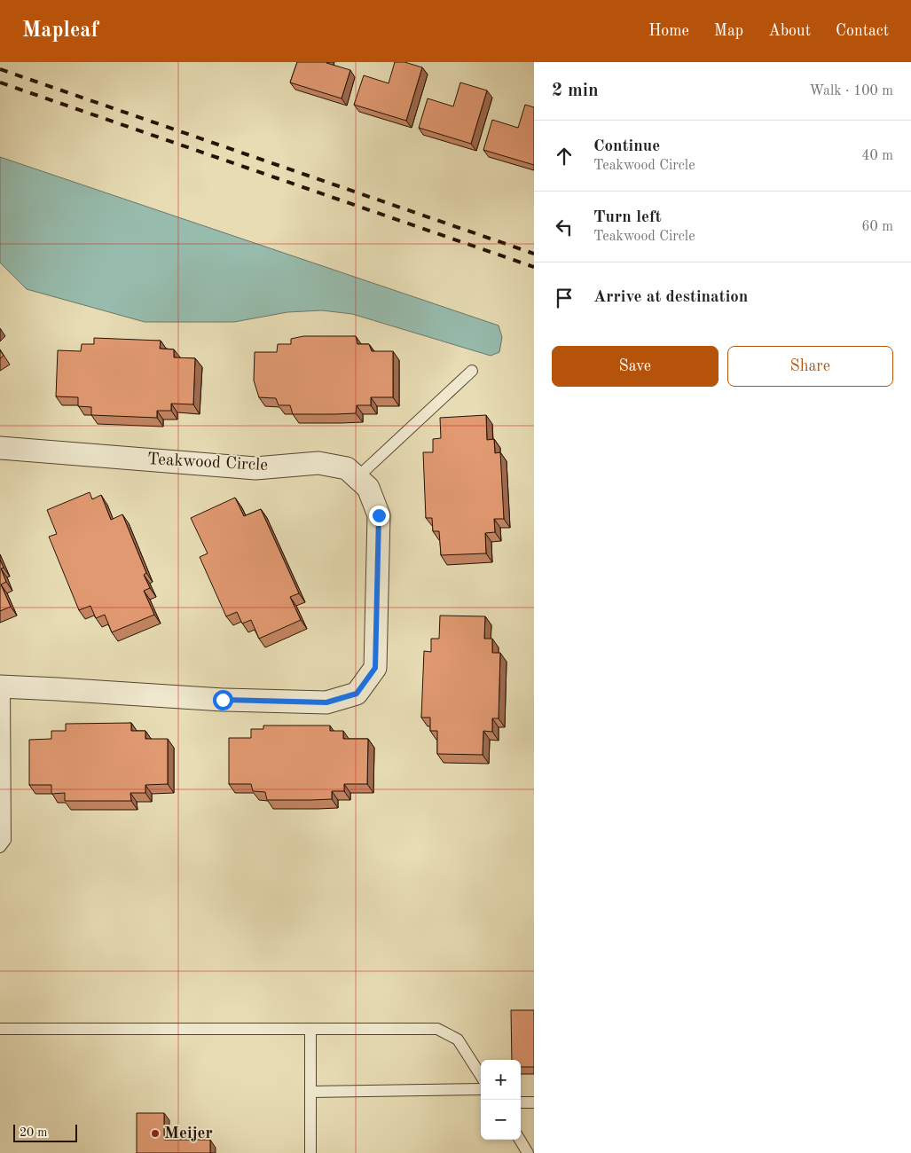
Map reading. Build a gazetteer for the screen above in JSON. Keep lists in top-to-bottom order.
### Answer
{
  "streets": {
    "street": ["Teakwood Circle"]
  },
  "places": ["Meijer"],
  "scale_bar": "20 m",
  "page": {
    "header": "Mapleaf",
    "nav": [
      "Home",
      "Map",
      "About",
      "Contact"
    ],
    "heading": ["2 min", "Walk · 100 m"],
    "list": [
      ["Continue", "Teakwood Circle", "40 m"],
      ["Turn left", "Teakwood Circle", "60 m"],
      "Arrive at destination"
    ],
    "buttons": ["Save", "Share"],
    "map_buttons": ["+", "−"],
    "scale": "20 m"
  }
}
